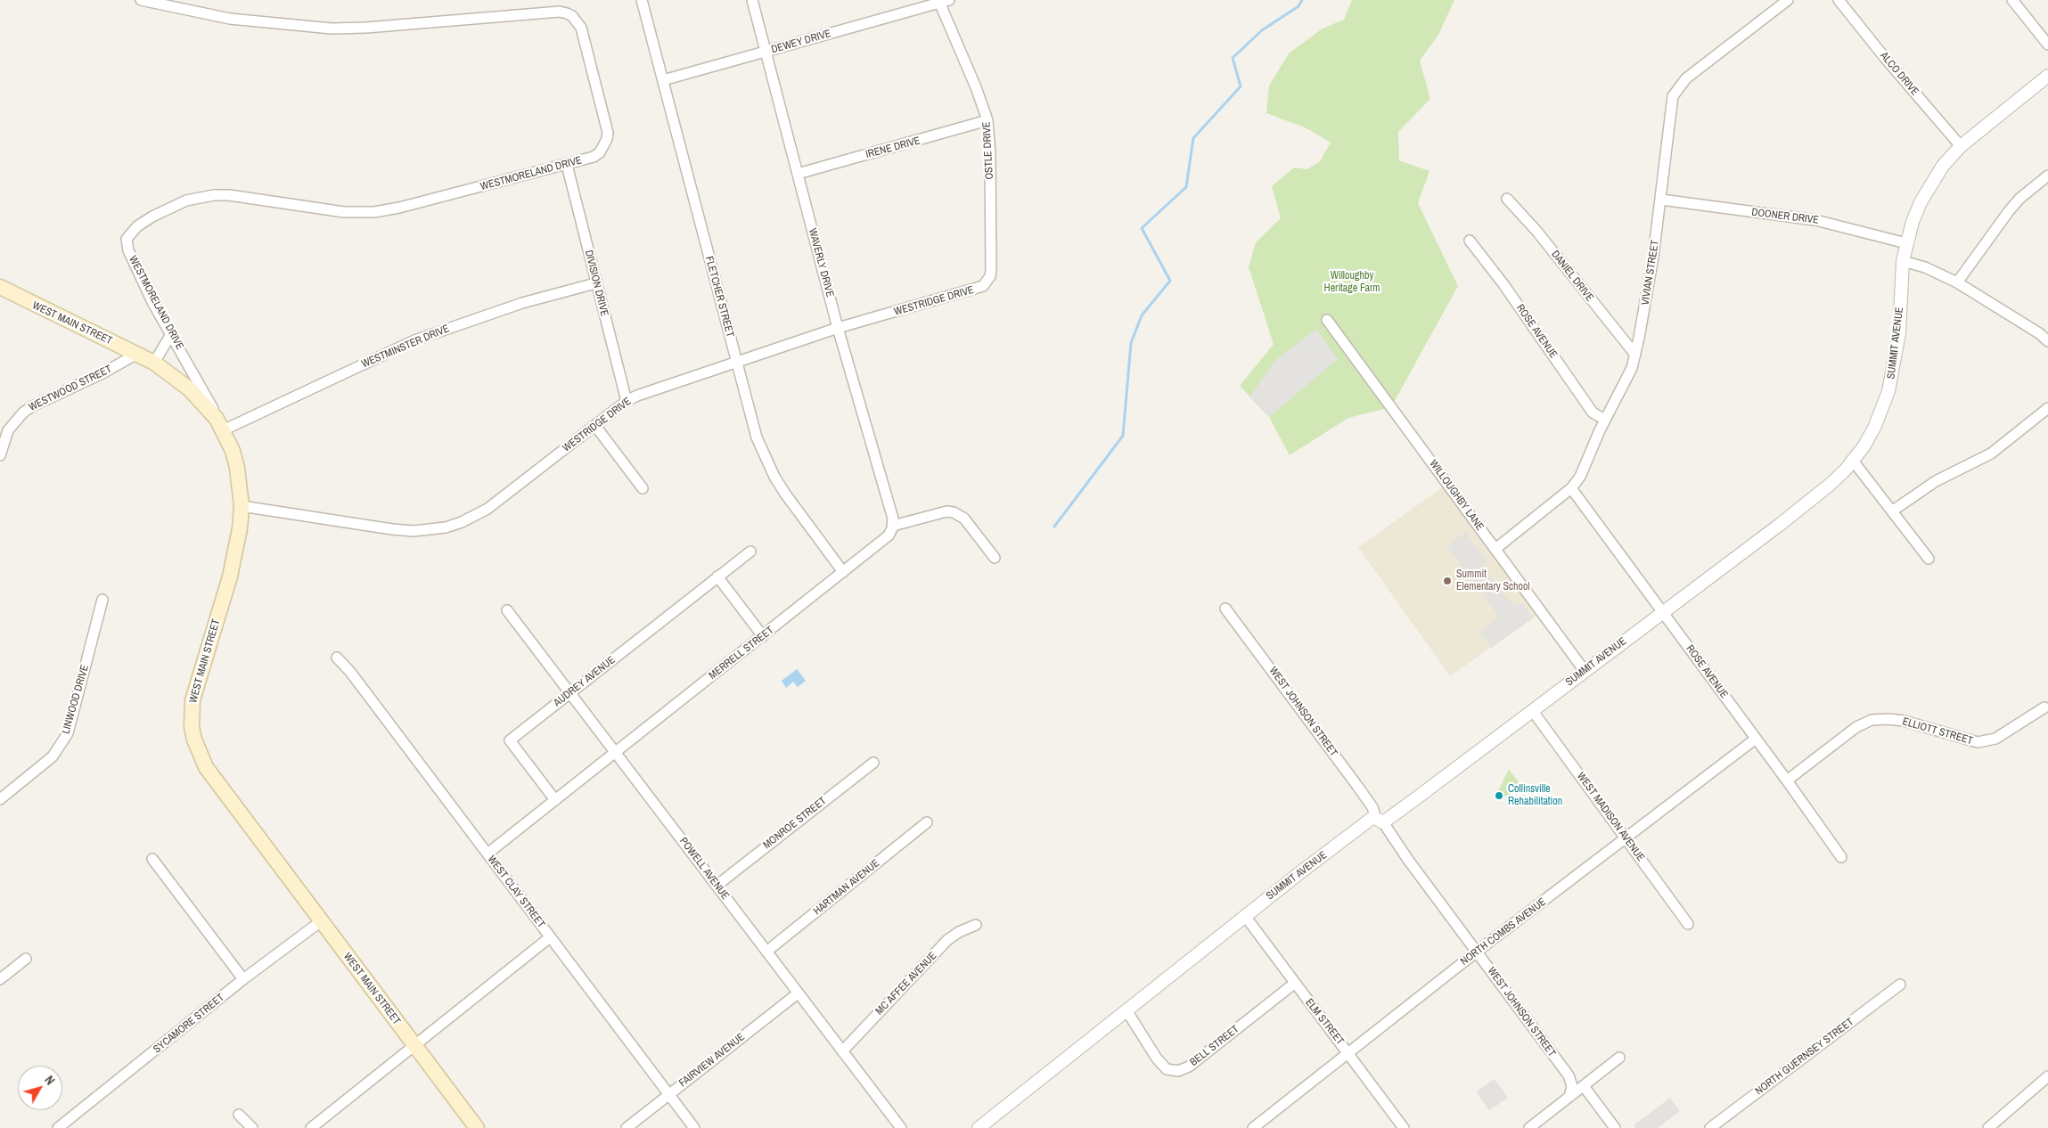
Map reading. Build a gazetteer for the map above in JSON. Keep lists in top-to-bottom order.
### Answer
{
  "streets": {
    "main road": ["WEST MAIN STREET"],
    "street": [
      "DEWEY DRIVE",
      "ALCO DRIVE",
      "IRENE DRIVE",
      "OSTLE DRIVE",
      "WESTMORELAND DRIVE",
      "DOONER DRIVE",
      "WAVERLY DRIVE",
      "VIVIAN STREET",
      "DANIEL DRIVE",
      "DIVISION DRIVE",
      "FLETCHER STREET",
      "WESTRIDGE DRIVE",
      "ROSE AVENUE",
      "SUMMIT AVENUE",
      "WESTMINSTER DRIVE",
      "WESTWOOD STREET",
      "WILLOUGHBY LANE",
      "MERRELL STREET",
      "AUDREY AVENUE",
      "LINWOOD DRIVE",
      "WEST JOHNSON STREET",
      "ELLIOTT STREET",
      "WEST MADISON AVENUE",
      "MONROE STREET",
      "POWELL AVENUE",
      "HARTMAN AVENUE",
      "WEST CLAY STREET",
      "NORTH COMBS AVENUE",
      "MC AFFEE AVENUE",
      "ELM STREET",
      "SYCAMORE STREET",
      "BELL STREET",
      "NORTH GUERNSEY STREET",
      "FAIRVIEW AVENUE"
    ]
  },
  "crossings": [
    ["DEWEY DRIVE", "OSTLE DRIVE"],
    ["DEWEY DRIVE", "WAVERLY DRIVE"],
    ["DEWEY DRIVE", "FLETCHER STREET"],
    ["ALCO DRIVE", "SUMMIT AVENUE"],
    ["IRENE DRIVE", "OSTLE DRIVE"],
    ["IRENE DRIVE", "WAVERLY DRIVE"],
    ["OSTLE DRIVE", "WESTRIDGE DRIVE"],
    ["WESTMORELAND DRIVE", "DIVISION DRIVE"],
    ["WESTMORELAND DRIVE", "WEST MAIN STREET"],
    ["WESTMORELAND DRIVE", "WESTMINSTER DRIVE"],
    ["DOONER DRIVE", "VIVIAN STREET"],
    ["DOONER DRIVE", "SUMMIT AVENUE"],
    ["WAVERLY DRIVE", "WESTRIDGE DRIVE"],
    ["WAVERLY DRIVE", "MERRELL STREET"],
    ["VIVIAN STREET", "DANIEL DRIVE"],
    ["VIVIAN STREET", "ROSE AVENUE"],
    ["VIVIAN STREET", "WILLOUGHBY LANE"],
    ["DIVISION DRIVE", "WESTRIDGE DRIVE"],
    ["DIVISION DRIVE", "WESTMINSTER DRIVE"],
    ["FLETCHER STREET", "WESTRIDGE DRIVE"],
    ["FLETCHER STREET", "MERRELL STREET"],
    ["WESTRIDGE DRIVE", "WEST MAIN STREET"],
    ["WEST MAIN STREET", "WESTMINSTER DRIVE"],
    ["WEST MAIN STREET", "WESTWOOD STREET"],
    ["WEST MAIN STREET", "SYCAMORE STREET"],
    ["ROSE AVENUE", "SUMMIT AVENUE"],
    ["ROSE AVENUE", "ELLIOTT STREET"],
    ["ROSE AVENUE", "NORTH COMBS AVENUE"],
    ["SUMMIT AVENUE", "WILLOUGHBY LANE"],
    ["SUMMIT AVENUE", "WEST JOHNSON STREET"],
    ["SUMMIT AVENUE", "WEST MADISON AVENUE"],
    ["SUMMIT AVENUE", "ELM STREET"],
    ["SUMMIT AVENUE", "BELL STREET"],
    ["MERRELL STREET", "AUDREY AVENUE"],
    ["MERRELL STREET", "POWELL AVENUE"],
    ["MERRELL STREET", "WEST CLAY STREET"],
    ["AUDREY AVENUE", "POWELL AVENUE"],
    ["WEST JOHNSON STREET", "NORTH COMBS AVENUE"],
    ["WEST MADISON AVENUE", "NORTH COMBS AVENUE"],
    ["MONROE STREET", "POWELL AVENUE"],
    ["POWELL AVENUE", "HARTMAN AVENUE"],
    ["POWELL AVENUE", "MC AFFEE AVENUE"],
    ["POWELL AVENUE", "FAIRVIEW AVENUE"],
    ["WEST CLAY STREET", "FAIRVIEW AVENUE"],
    ["NORTH COMBS AVENUE", "ELM STREET"],
    ["ELM STREET", "BELL STREET"]
  ],
  "parks": ["Willoughby Heritage Farm"],
  "places": ["Summit Elementary School", "Collinsville Rehabilitation"],
  "north": "top right"
}
